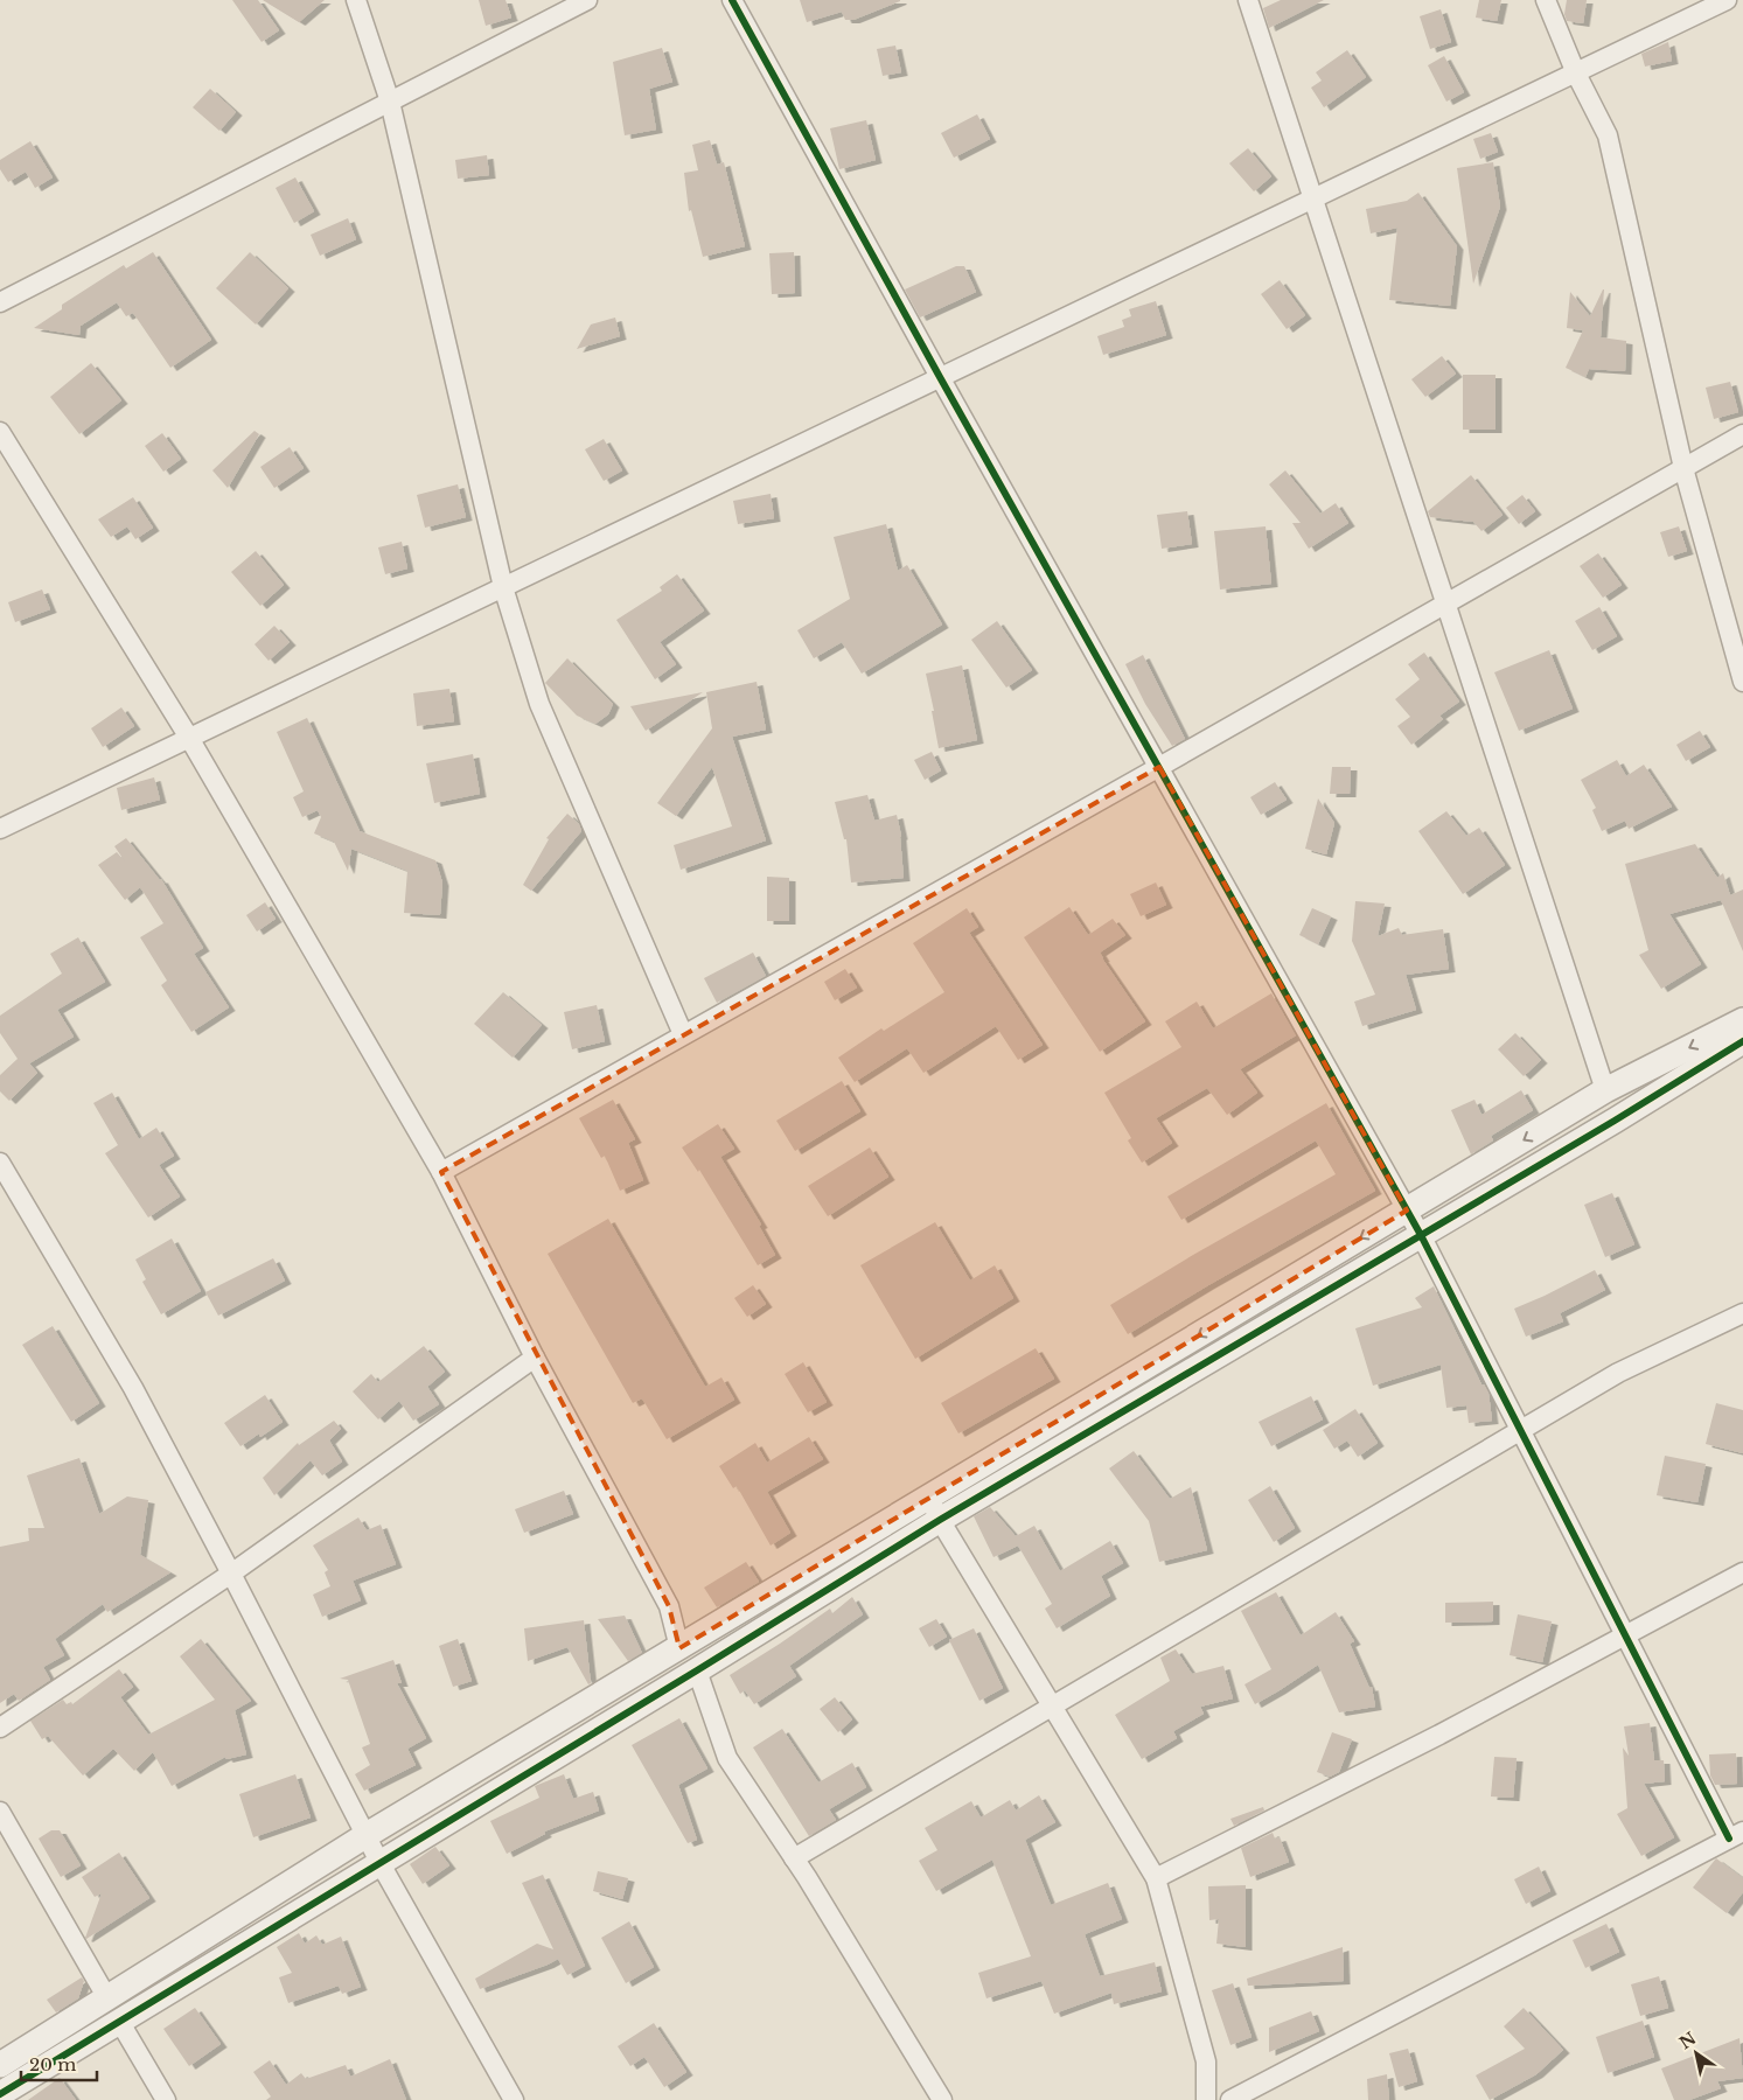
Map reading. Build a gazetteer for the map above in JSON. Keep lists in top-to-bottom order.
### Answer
{
  "scale_bar": "20 m",
  "north": "top left"
}
